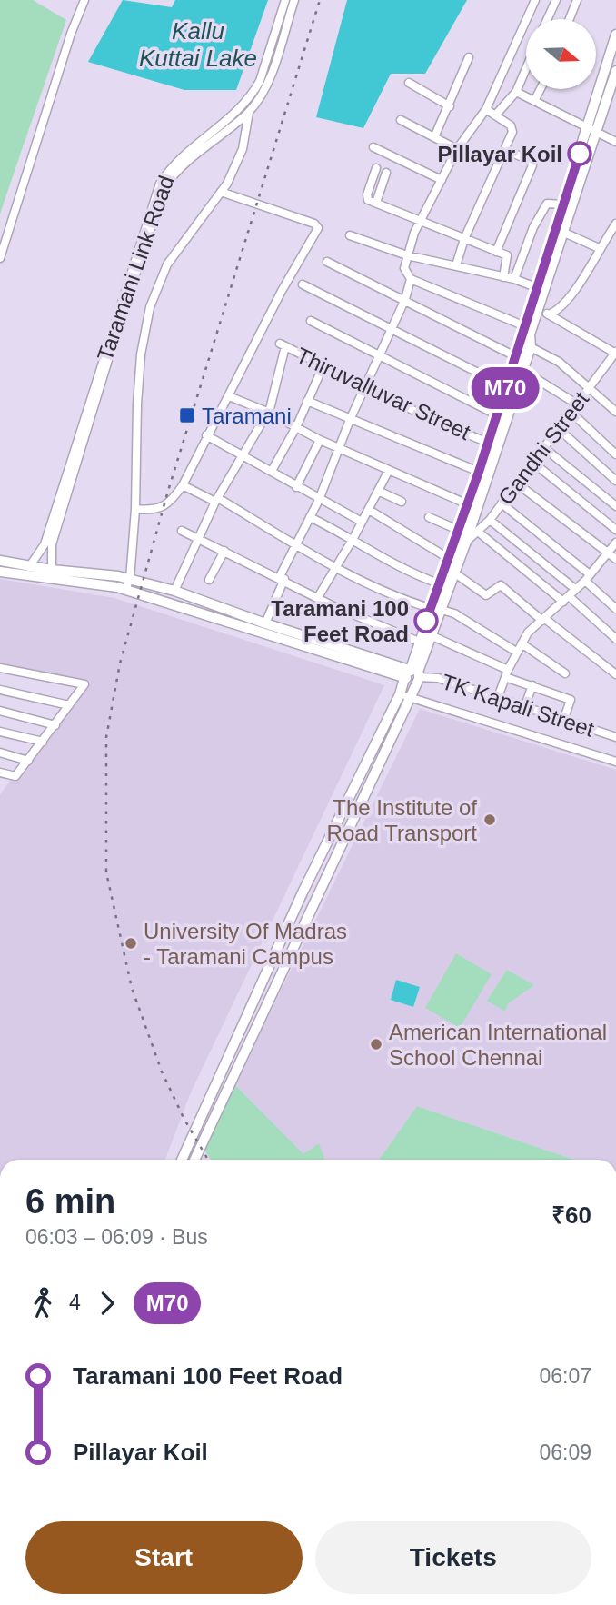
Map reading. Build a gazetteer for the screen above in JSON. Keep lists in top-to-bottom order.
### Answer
{
  "streets": {
    "street": [
      "Taramani Link Road",
      "Thiruvalluvar Street",
      "Gandhi Street",
      "TK Kapali Street"
    ]
  },
  "water": ["Kallu Kuttai Lake"],
  "places": {
    "other": [
      "Pillayar Koil",
      "Taramani 100 Feet Road",
      "The Institute of Road Transport",
      "University Of Madras - Taramani Campus",
      "American International School Chennai"
    ],
    "transit": ["Taramani"]
  },
  "lines": ["bus line M70"],
  "north": "right",
  "page": {
    "on_map": "M70",
    "heading": ["6 min", "06:03 – 06:09 · Bus", "₹60"],
    "legs": ["4", "M70"],
    "list": [
      {
        "name": "Taramani 100 Feet Road",
        "value": "06:07"
      },
      {
        "name": "Pillayar Koil",
        "value": "06:09"
      }
    ],
    "buttons": ["Start", "Tickets"]
  }
}
